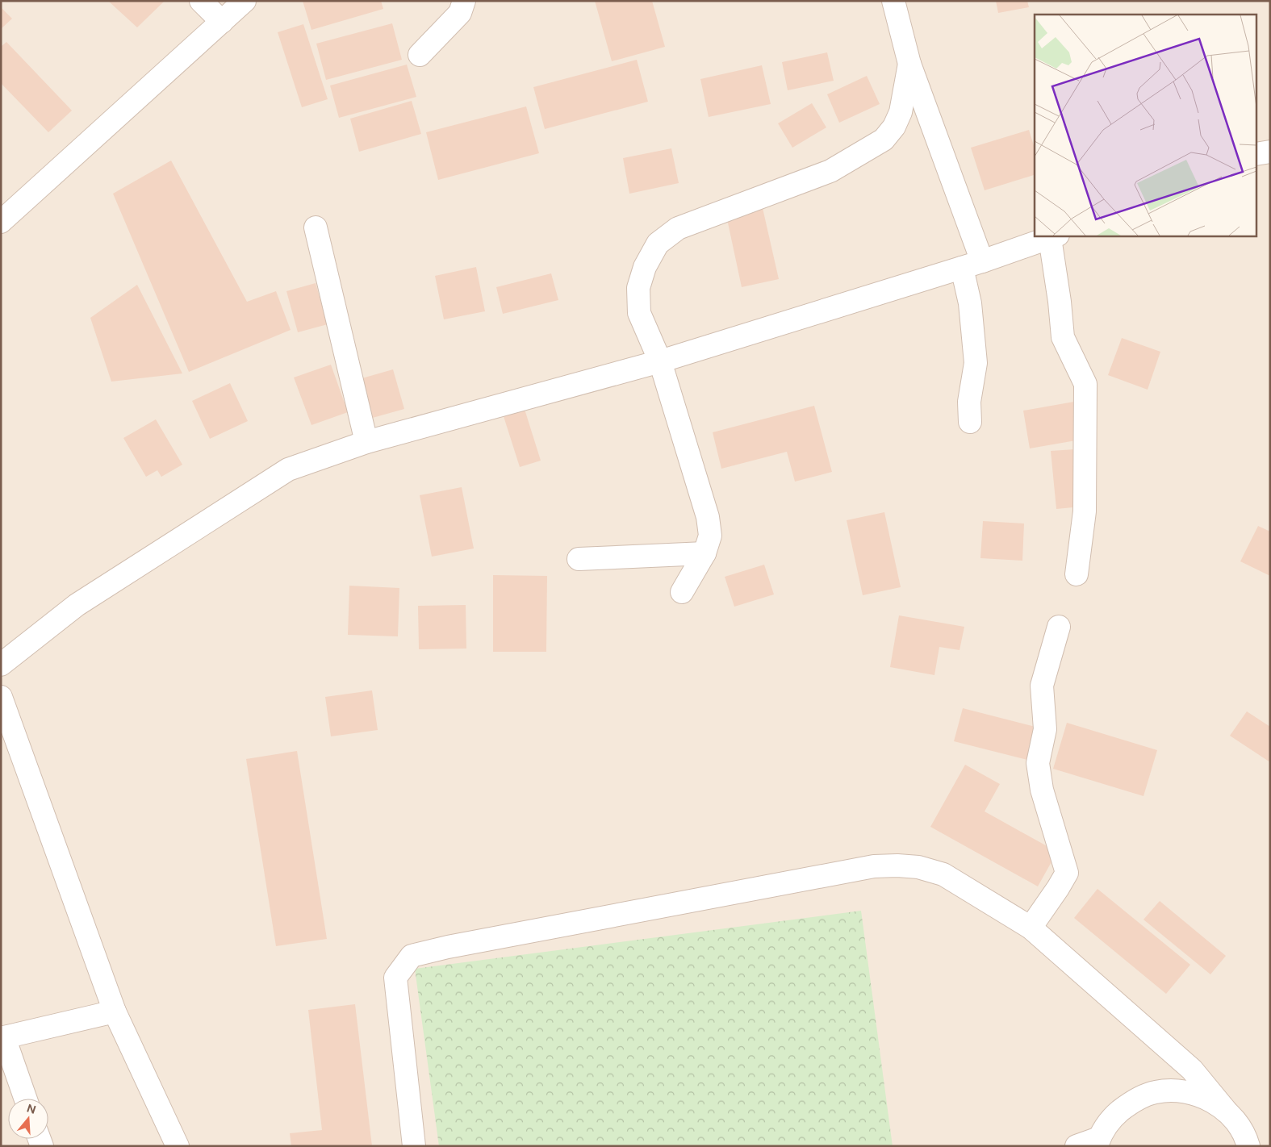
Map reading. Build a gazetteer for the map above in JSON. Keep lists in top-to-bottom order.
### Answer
{
  "north": "top"
}
